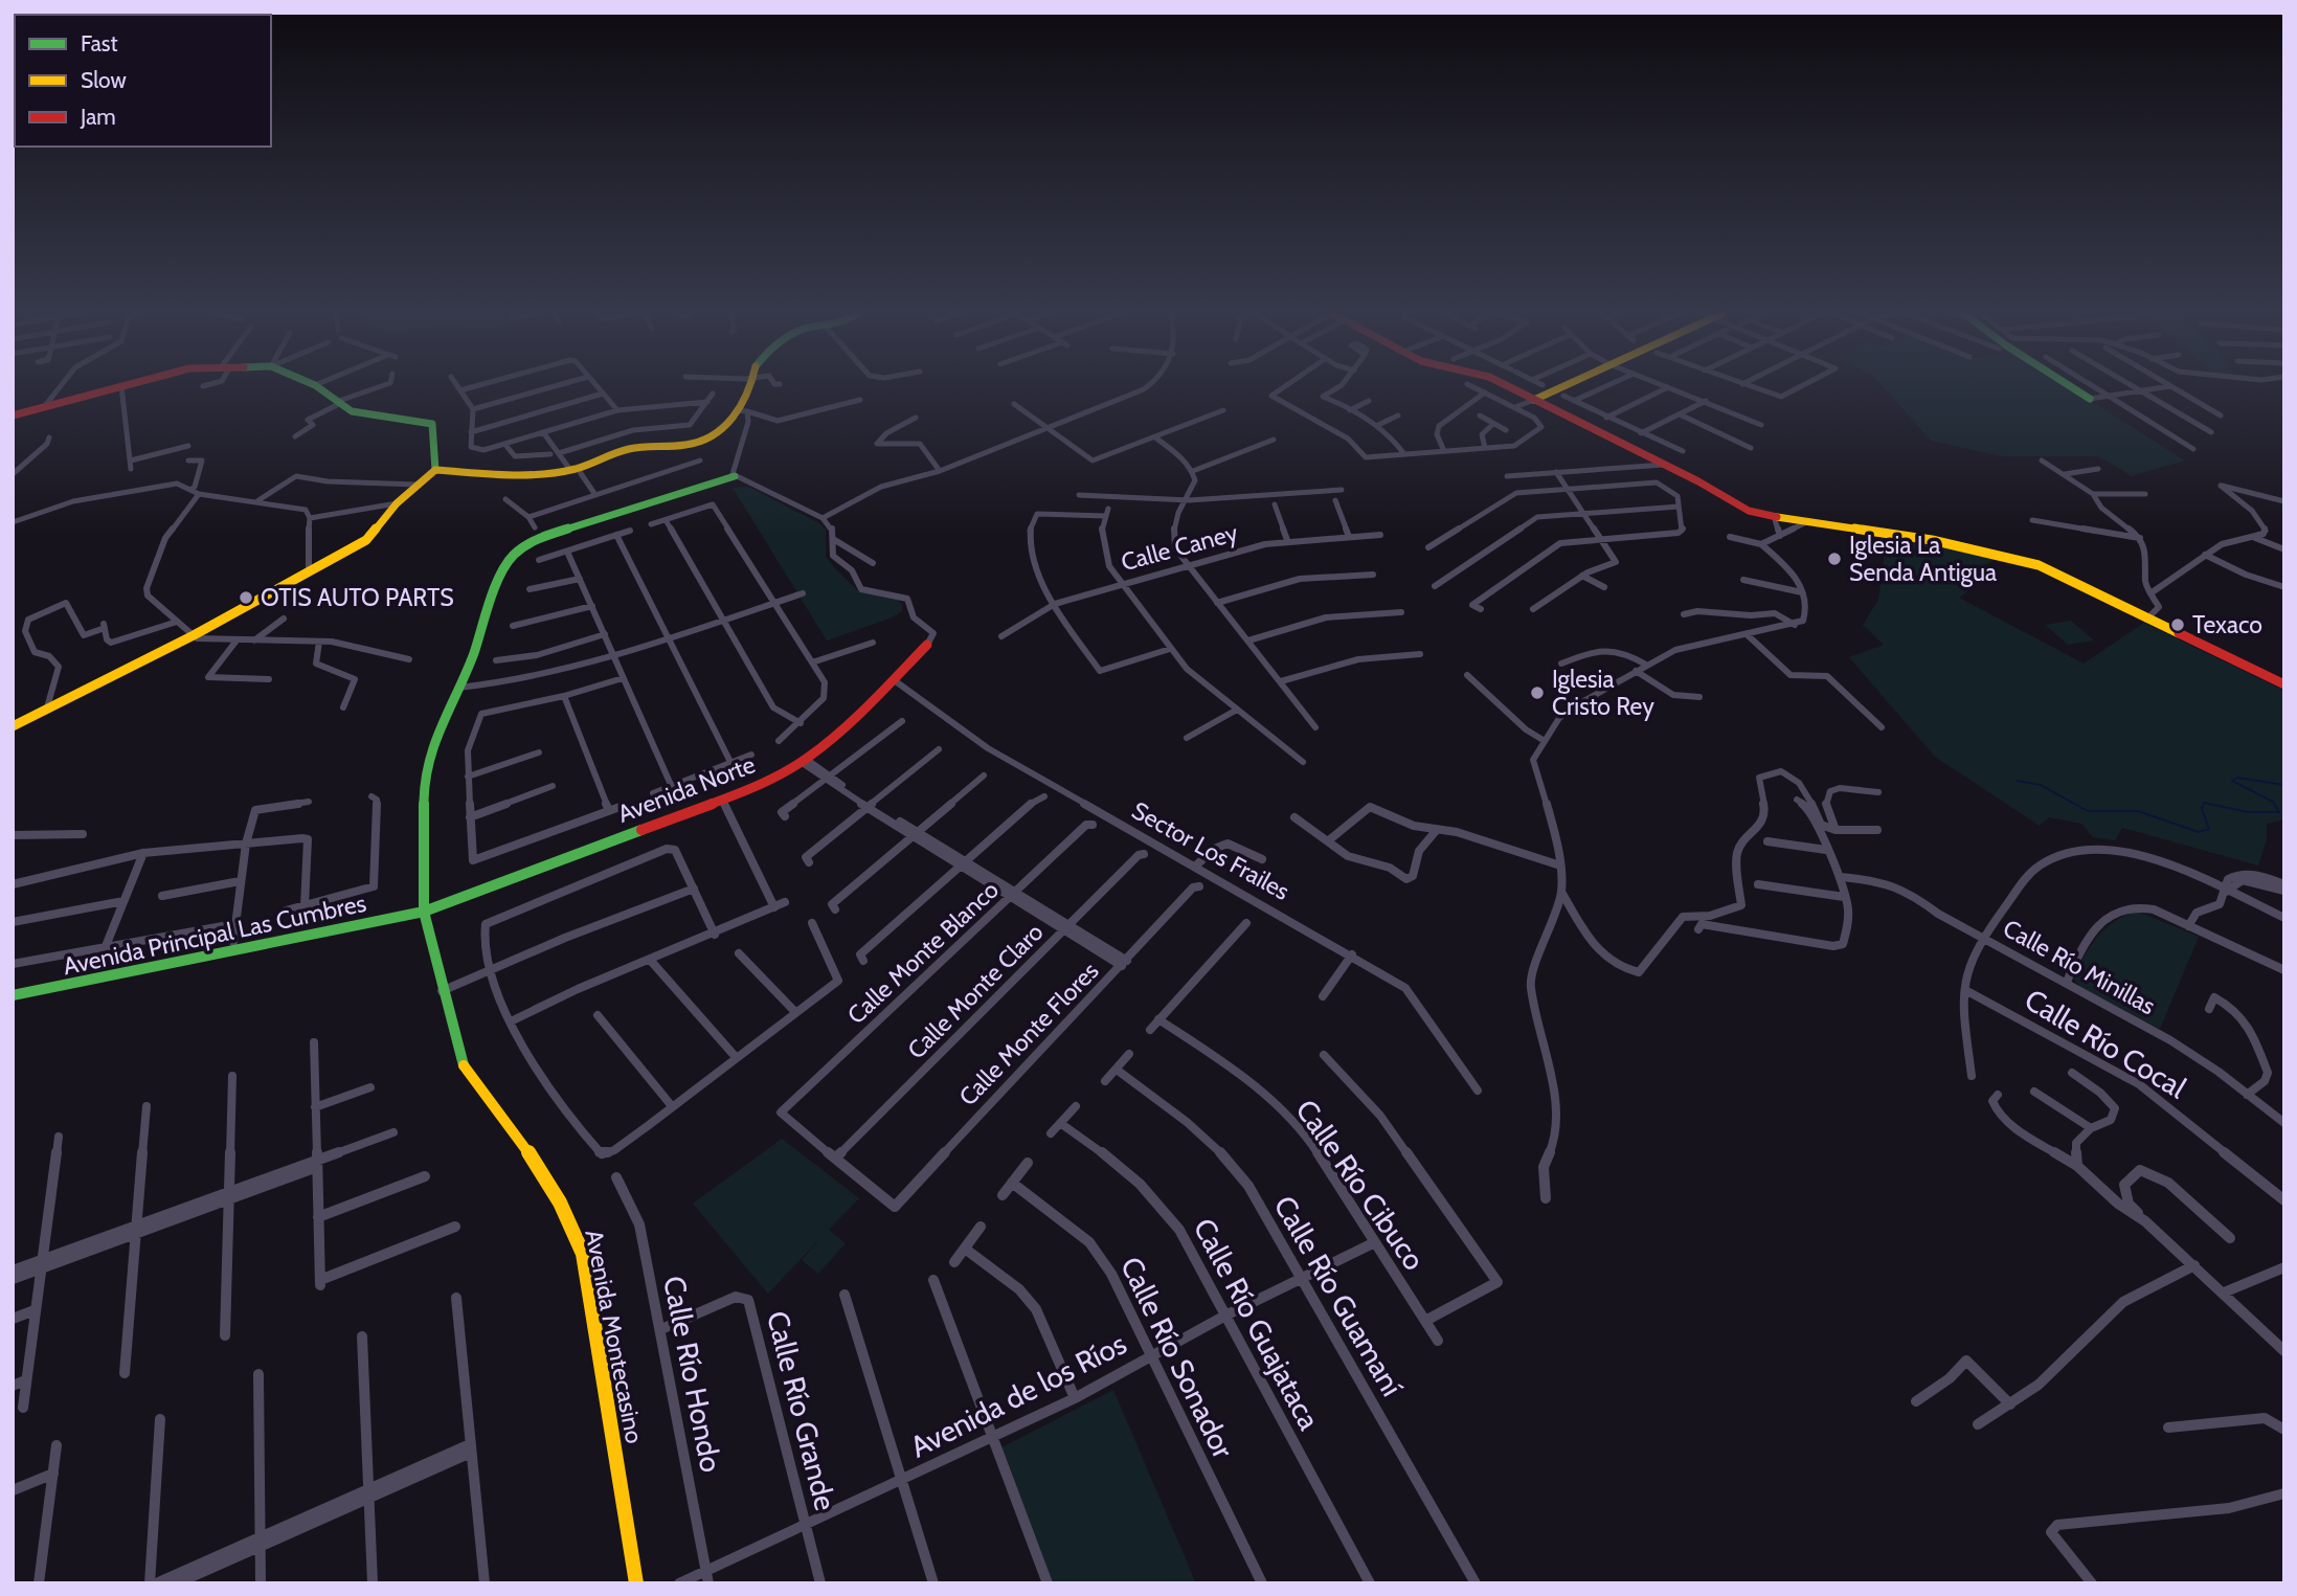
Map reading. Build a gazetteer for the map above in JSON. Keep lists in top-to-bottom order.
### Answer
{
  "streets": {
    "street": [
      "Calle Caney",
      "Avenida Norte",
      "Sector Los Frailes",
      "Avenida Principal Las Cumbres",
      "Calle Monte Blanco",
      "Calle Río Minillas",
      "Calle Monte Claro",
      "Calle Monte Flores",
      "Calle Río Cocal",
      "Calle Río Cibuco",
      "Calle Río Guamaní",
      "Calle Río Guajataca",
      "Avenida Montecasino",
      "Calle Río Sonador",
      "Calle Río Hondo",
      "Avenida de los Ríos",
      "Calle Río Grande"
    ]
  },
  "crossings": [
    ["Avenida Norte", "Sector Los Frailes"],
    ["Avenida Norte", "Avenida Principal Las Cumbres"],
    ["Avenida Norte", "Avenida Montecasino"],
    ["Avenida Principal Las Cumbres", "Avenida Montecasino"],
    ["Calle Monte Blanco", "Calle Monte Claro"],
    ["Calle Monte Blanco", "Calle Monte Flores"],
    ["Calle Monte Claro", "Calle Monte Flores"],
    ["Calle Río Cibuco", "Avenida de los Ríos"],
    ["Calle Río Guamaní", "Avenida de los Ríos"],
    ["Calle Río Guajataca", "Avenida de los Ríos"],
    ["Calle Río Sonador", "Avenida de los Ríos"],
    ["Calle Río Hondo", "Avenida de los Ríos"],
    ["Calle Río Hondo", "Calle Río Grande"],
    ["Avenida de los Ríos", "Calle Río Grande"]
  ],
  "places": [
    "Iglesia La Senda Antigua",
    "OTIS AUTO PARTS",
    "Texaco",
    "Iglesia Cristo Rey"
  ],
  "legend": ["Fast", "Slow", "Jam"]
}
